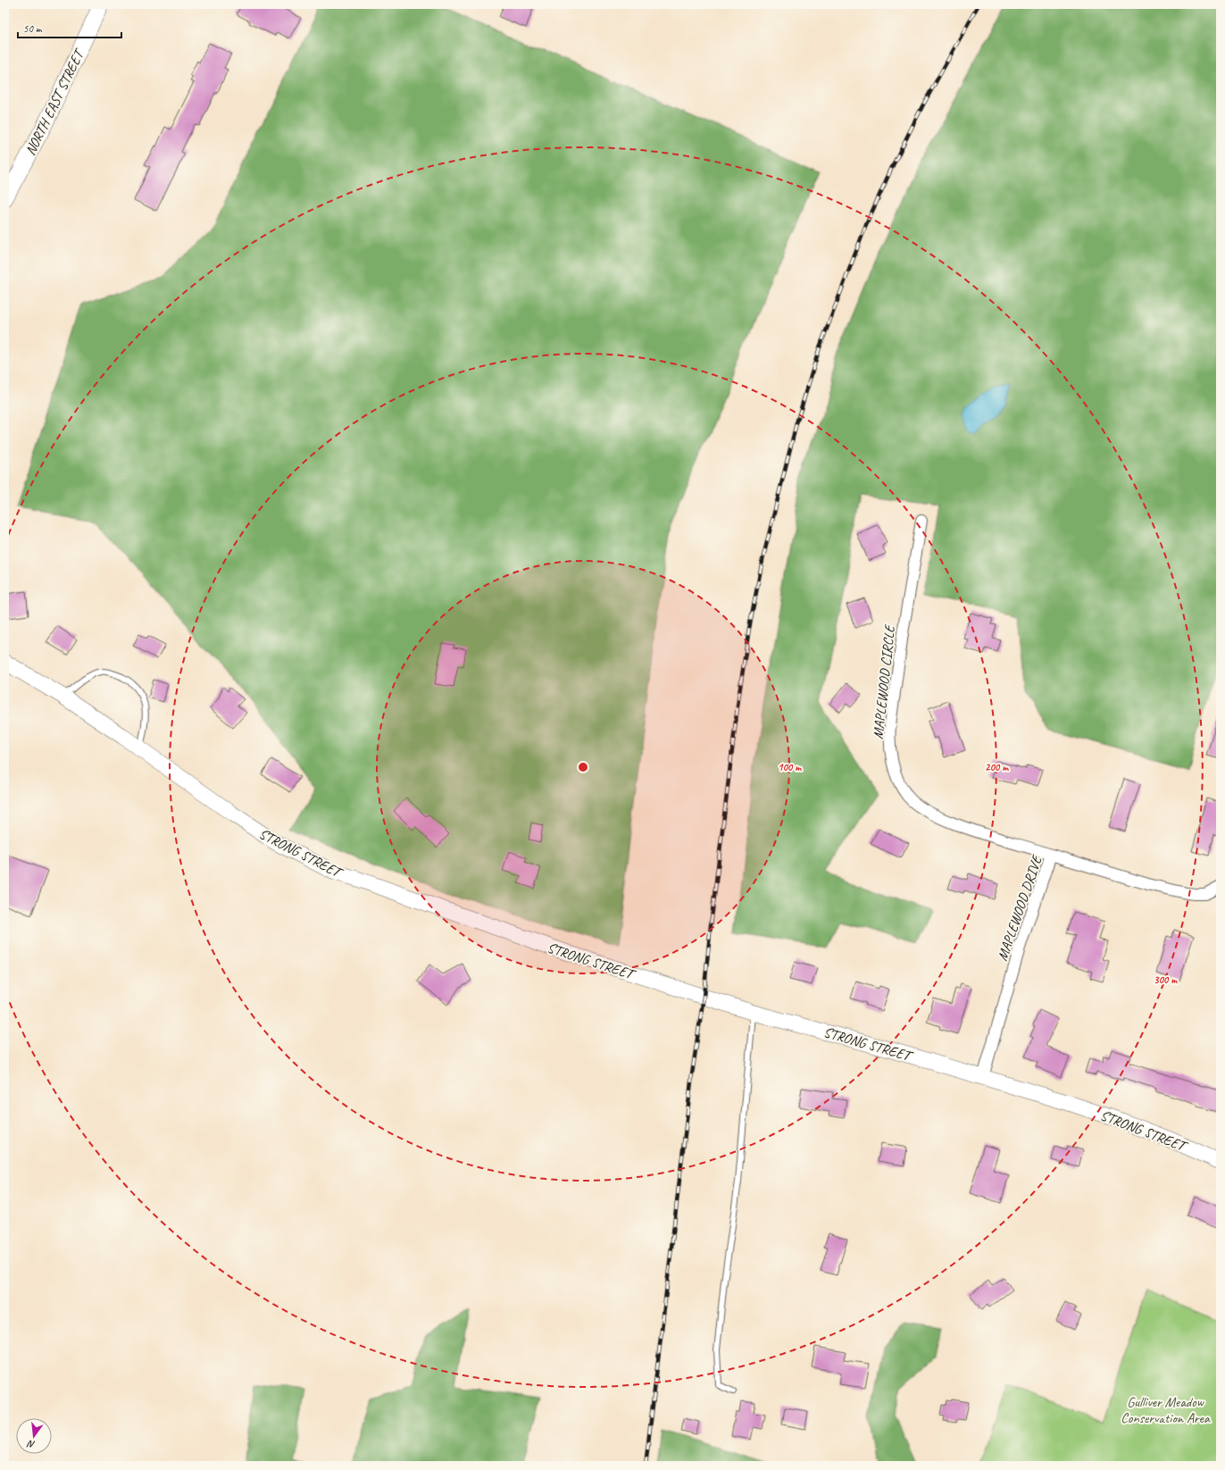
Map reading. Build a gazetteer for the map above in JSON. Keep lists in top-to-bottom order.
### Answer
{
  "streets": {
    "main road": ["NORTH EAST STREET", "STRONG STREET"],
    "street": ["MAPLEWOOD CIRCLE", "MAPLEWOOD DRIVE"]
  },
  "crossings": [
    ["MAPLEWOOD CIRCLE", "MAPLEWOOD DRIVE"],
    ["STRONG STREET", "MAPLEWOOD DRIVE"]
  ],
  "parks": ["Gulliver Meadow Conservation Area"],
  "scale_bar": "50 m",
  "north": "bottom",
  "rings": ["100 m", "200 m", "300 m"]
}
